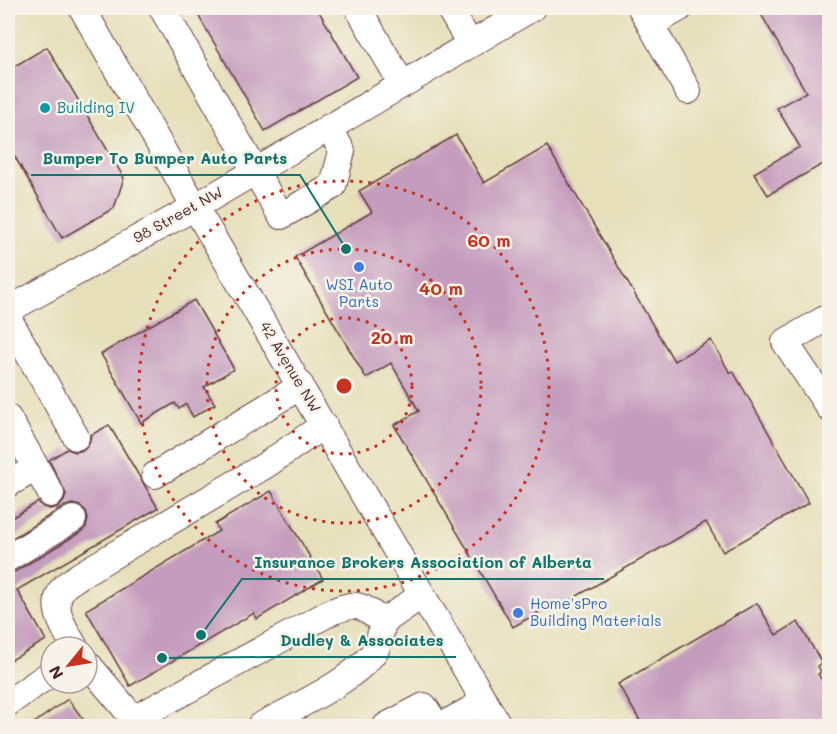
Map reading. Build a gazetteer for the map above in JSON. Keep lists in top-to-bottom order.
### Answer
{
  "streets": {
    "street": ["98 Street NW", "42 Avenue NW"]
  },
  "crossings": [
    ["98 Street NW", "42 Avenue NW"]
  ],
  "places": [
    "Building IV",
    "Bumper To Bumper Auto Parts",
    "WSI Auto Parts",
    "Home'sPro Building Materials",
    "Insurance Brokers Association of Alberta",
    "Dudley & Associates"
  ],
  "north": "bottom left",
  "rings": ["60 m", "40 m", "20 m"]
}
